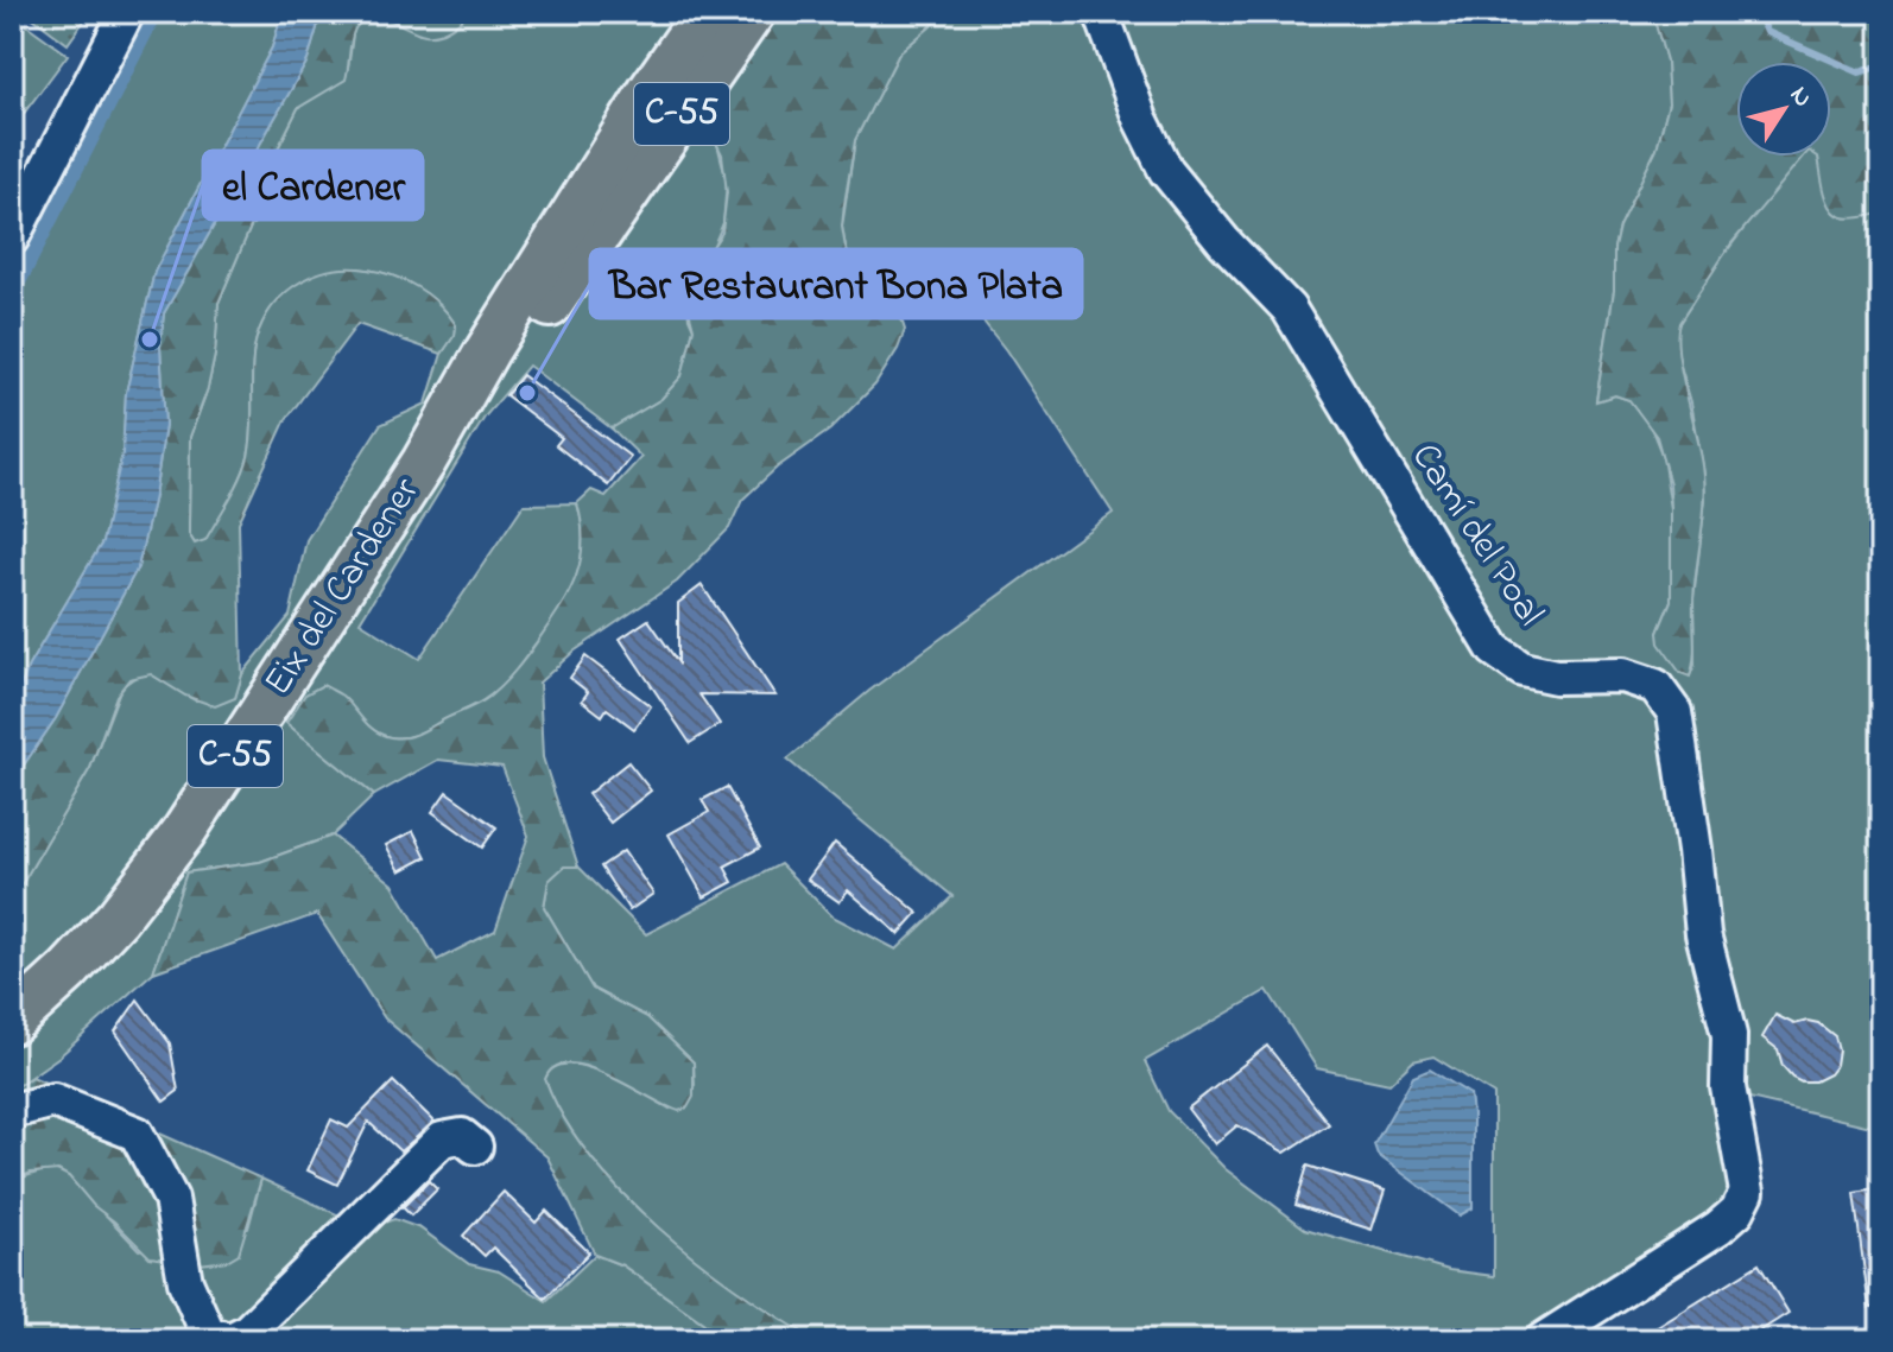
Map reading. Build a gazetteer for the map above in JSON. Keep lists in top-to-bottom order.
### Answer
{
  "streets": {
    "main road": ["C-55", "Eix del Cardener"],
    "street": ["Camí del Poal"]
  },
  "crossings": [
    ["C-55", "Eix del Cardener"]
  ],
  "places": ["el Cardener", "Bar Restaurant Bona Plata"],
  "north": "top right"
}
